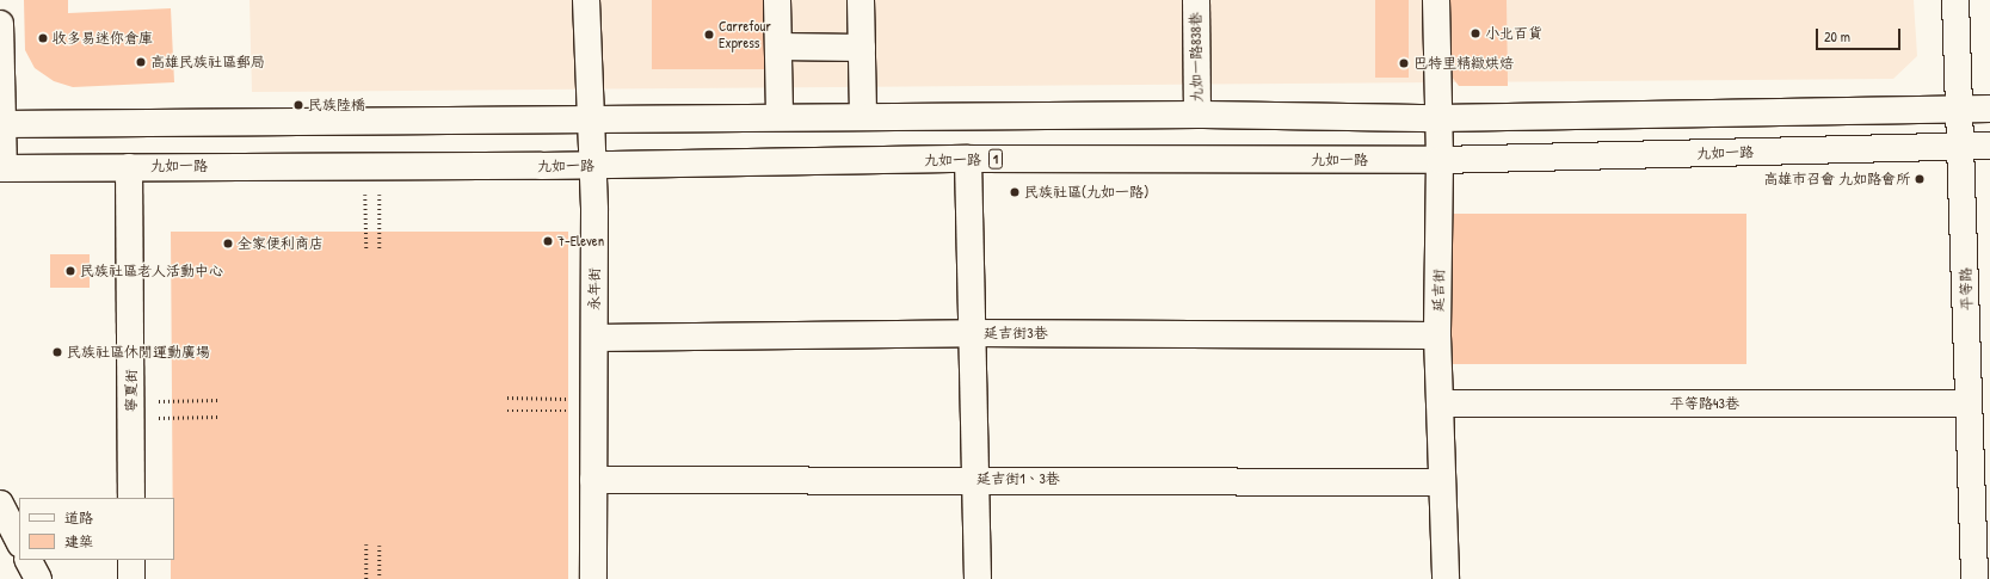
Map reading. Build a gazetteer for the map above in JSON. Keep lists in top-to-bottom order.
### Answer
{
  "streets": {
    "main road": [
      "九如一路838巷",
      "九如一路",
      "1",
      "永年街",
      "平等路",
      "延吉街",
      "延吉街3巷",
      "寧夏街",
      "平等路43巷",
      "延吉街1、3巷"
    ]
  },
  "crossings": [
    ["九如一路", "永年街"],
    ["九如一路", "平等路"],
    ["九如一路", "延吉街"],
    ["九如一路", "寧夏街"],
    ["永年街", "延吉街3巷"],
    ["永年街", "延吉街1、3巷"],
    ["平等路", "平等路43巷"],
    ["延吉街", "延吉街3巷"],
    ["延吉街", "平等路43巷"],
    ["延吉街", "延吉街1、3巷"]
  ],
  "places": [
    "小北百貨",
    "Carrefour Express",
    "收多易迷你倉庫",
    "高雄民族社區郵局",
    "巴特里精緻烘焙",
    "民族陸橋",
    "高雄市召會 九如路會所",
    "民族社區(九如一路)",
    "7-Eleven",
    "全家便利商店",
    "民族社區老人活動中心",
    "民族社區休閒運動廣場"
  ],
  "legend": ["道路", "建築"],
  "scale_bar": "20 m"
}
